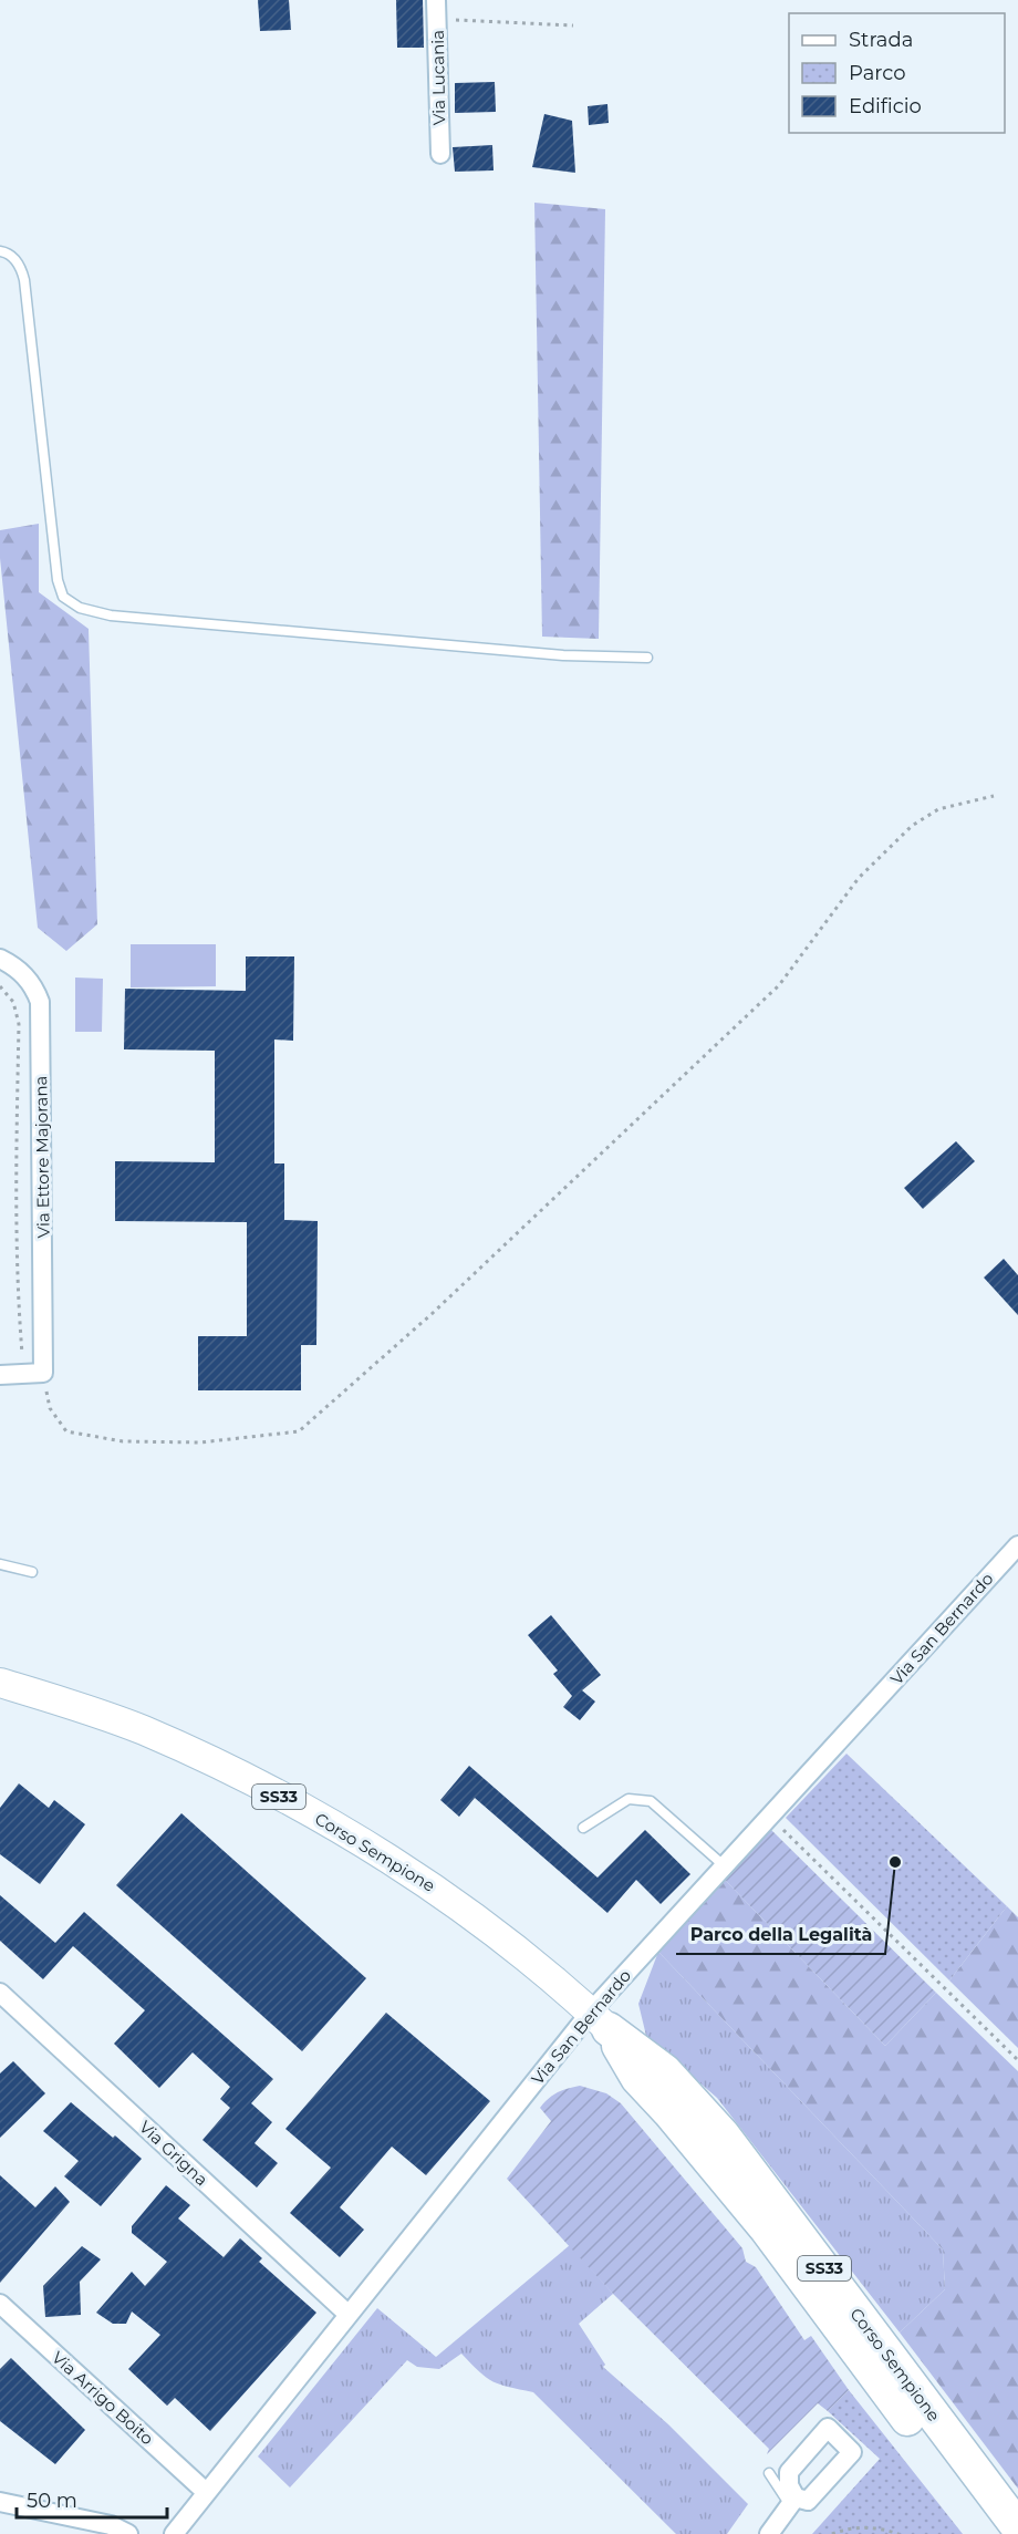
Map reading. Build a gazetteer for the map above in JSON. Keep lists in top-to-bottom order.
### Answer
{
  "streets": {
    "highway": ["SS33", "Corso Sempione"],
    "street": [
      "Via Lucania",
      "Via Ettore Majorana",
      "Via San Bernardo",
      "Via Grigna",
      "Via Arrigo Boito"
    ]
  },
  "crossings": [
    ["Via San Bernardo", "Corso Sempione"],
    ["Via San Bernardo", "Via Grigna"],
    ["Via San Bernardo", "Via Arrigo Boito"]
  ],
  "places": ["Parco della Legalità"],
  "legend": ["Strada", "Parco", "Edificio"],
  "scale_bar": "50 m"
}
